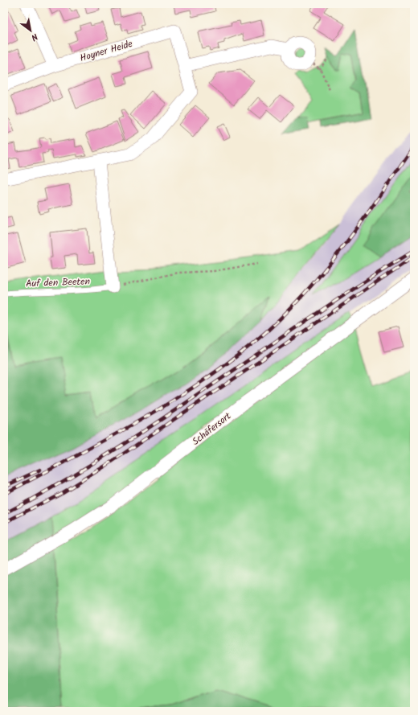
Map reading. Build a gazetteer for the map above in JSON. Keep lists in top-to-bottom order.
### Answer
{
  "streets": {
    "street": ["Hoyner Heide", "Schäfersort"],
    "lane": ["Auf den Beeten"]
  },
  "north": "bottom right"
}
